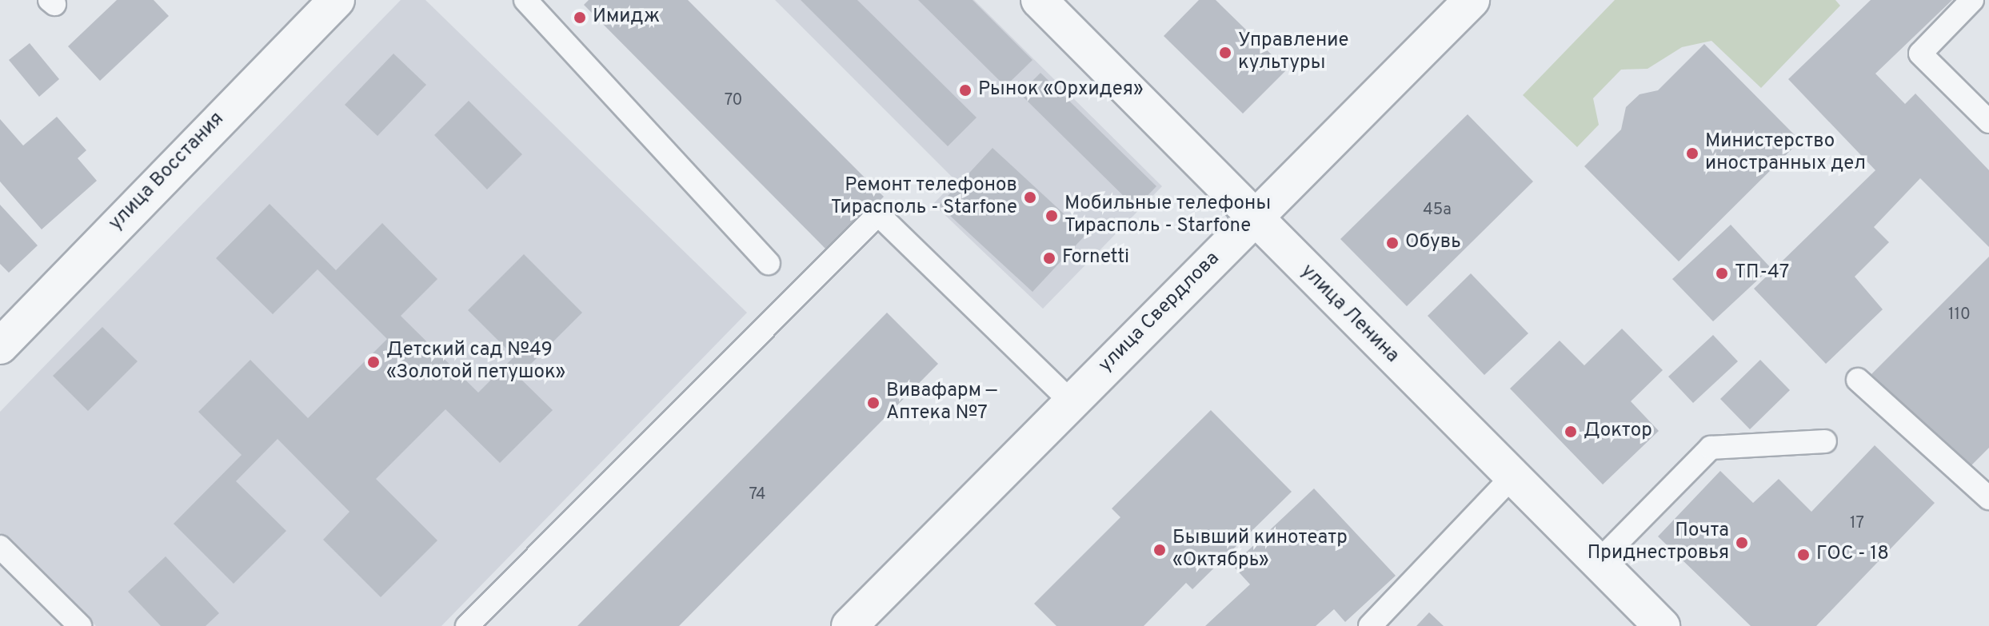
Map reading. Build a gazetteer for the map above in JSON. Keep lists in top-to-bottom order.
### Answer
{
  "streets": {
    "street": ["улица Восстания", "улица Свердлова", "улица Ленина"]
  },
  "crossings": [
    ["улица Свердлова", "улица Ленина"]
  ],
  "places": [
    "Имидж",
    "Управление культуры",
    "Рынок «Орхидея»",
    "Министерство иностранных дел",
    "Ремонт телефонов Тирасполь - Starfone",
    "Мобильные телефоны Тирасполь - Starfone",
    "Обувь",
    "Fornetti",
    "ТП-47",
    "Детский сад №49 «Золотой петушок»",
    "Вивафарм — Аптека №7",
    "Доктор",
    "Почта Приднестровья",
    "Бывший кинотеатр «Октябрь»",
    "ГОС - 18"
  ],
  "house_numbers": [
    "70",
    "45а",
    "110",
    "74",
    "17"
  ]
}
